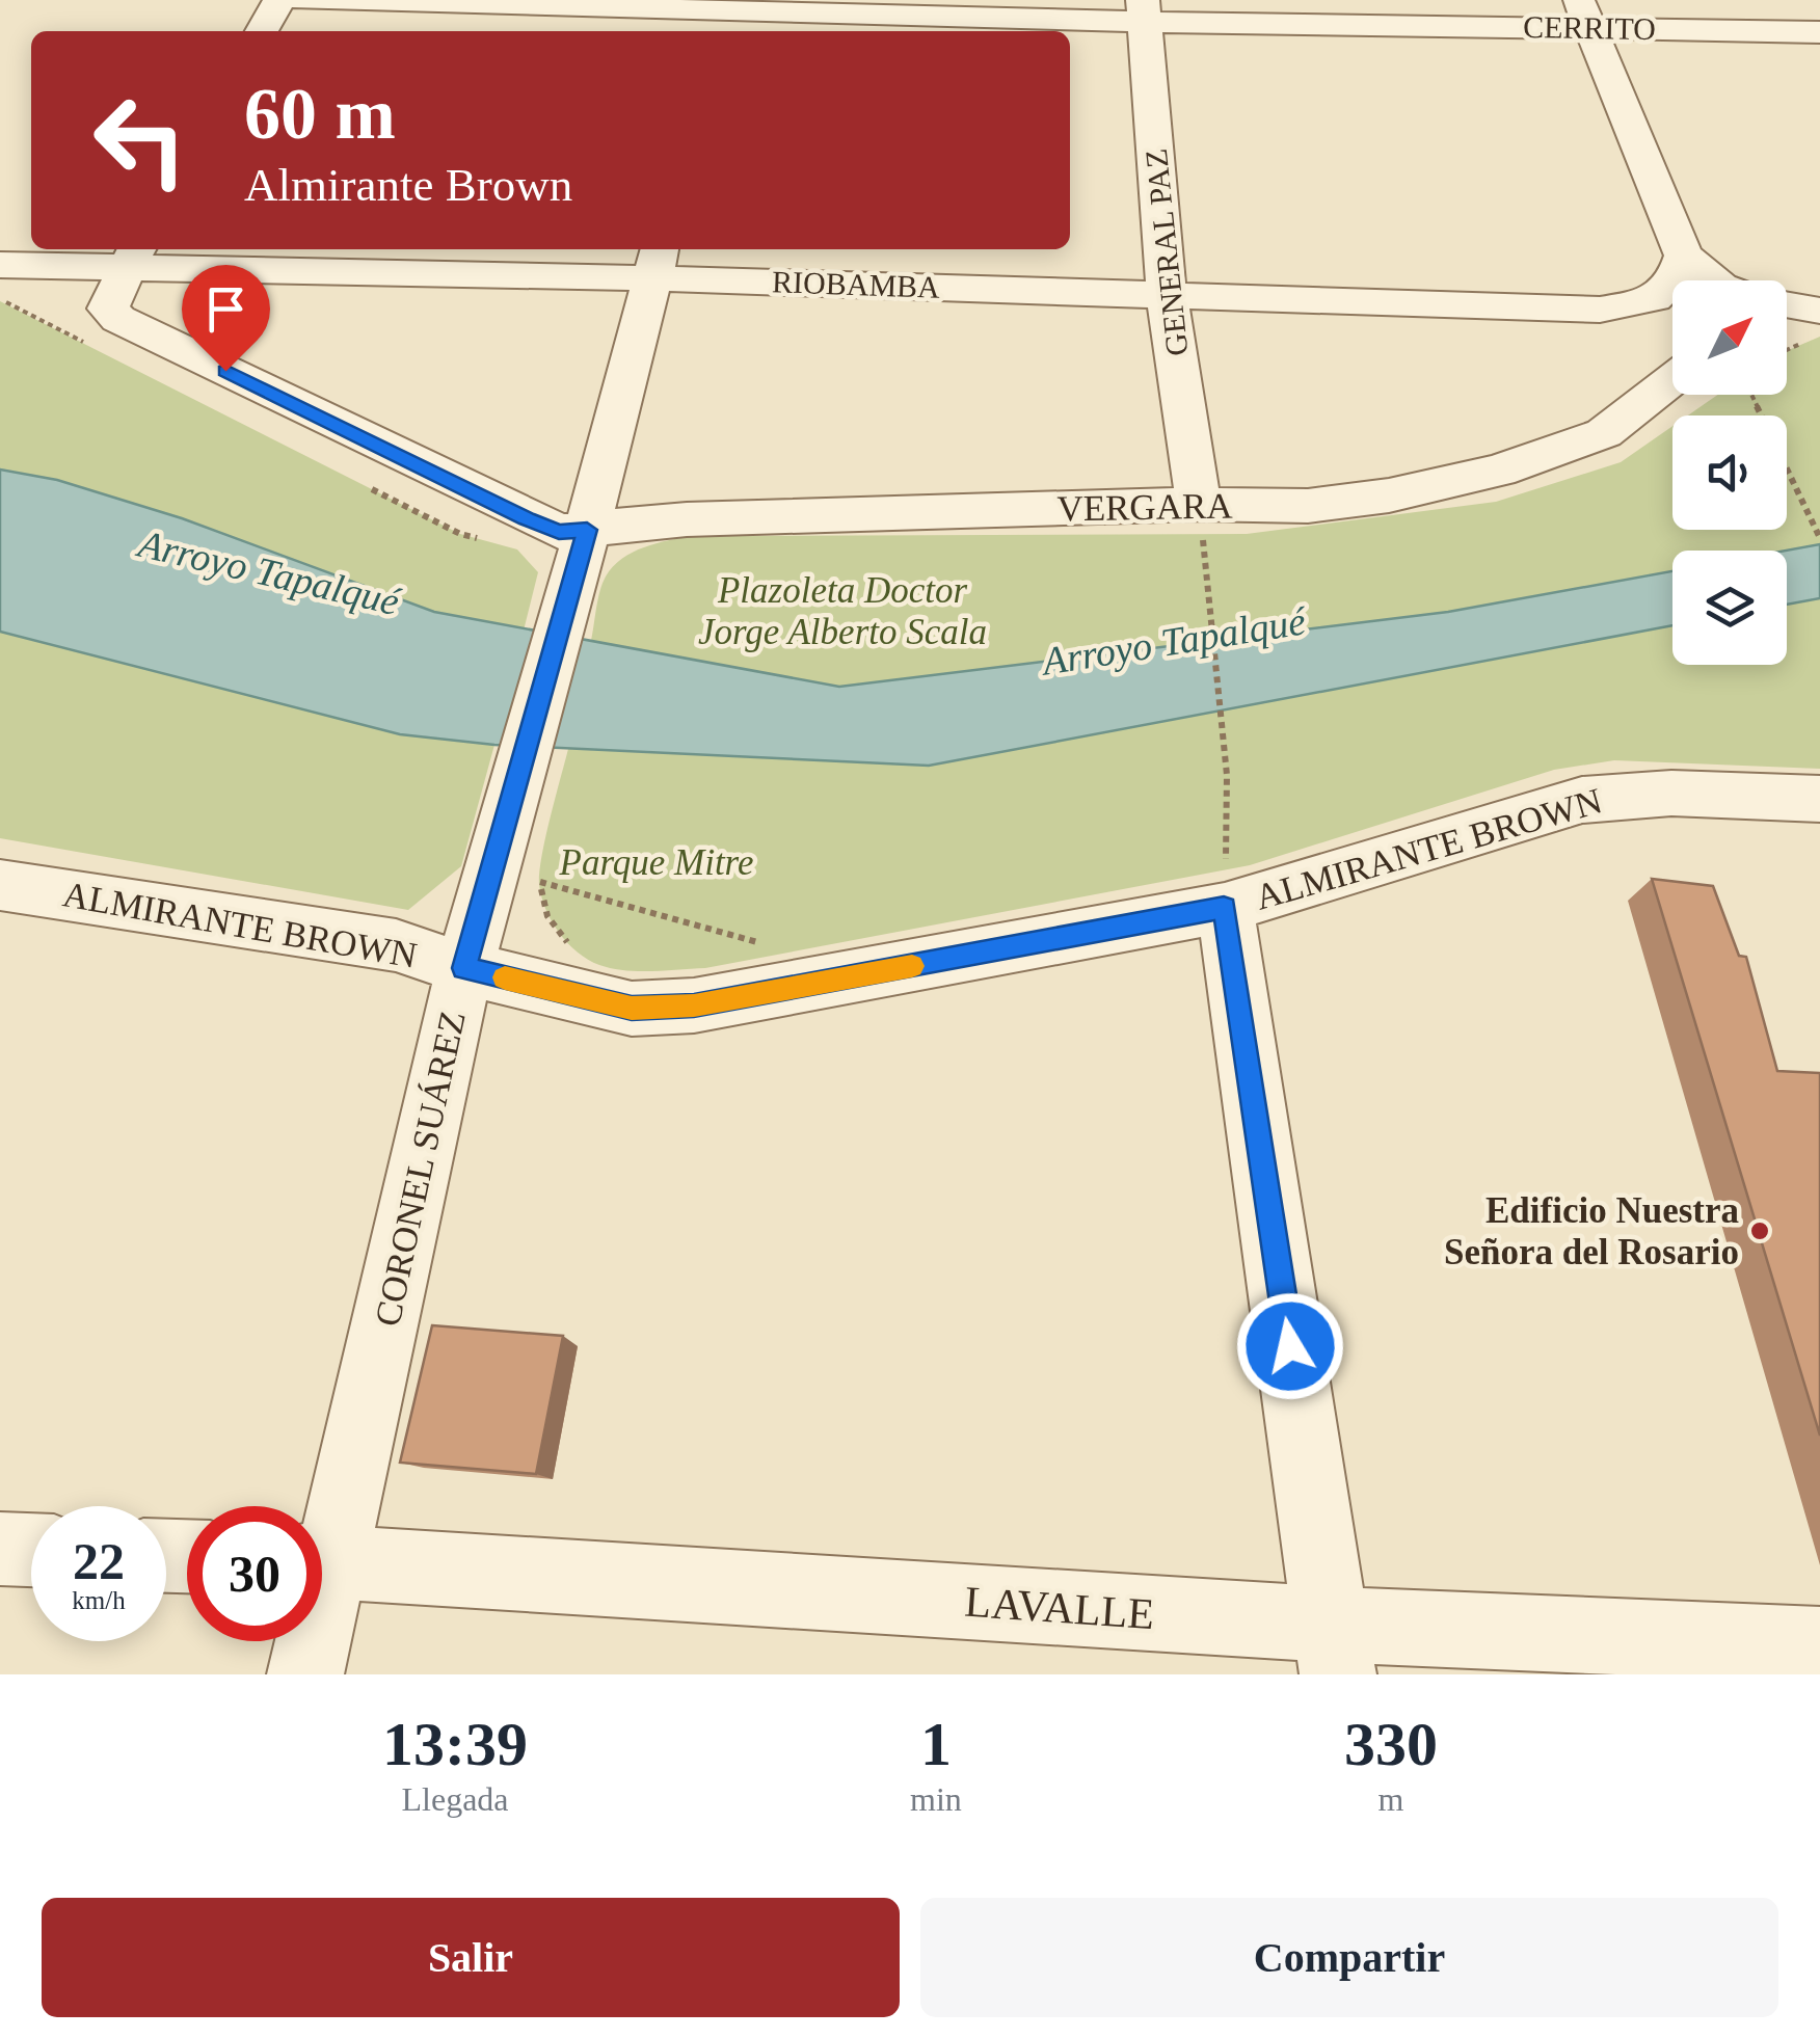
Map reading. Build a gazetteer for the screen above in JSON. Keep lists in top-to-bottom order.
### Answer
{
  "streets": {
    "street": [
      "CERRITO",
      "GENERAL PAZ",
      "RIOBAMBA",
      "VERGARA",
      "ALMIRANTE BROWN",
      "CORONEL SUÁREZ",
      "LAVALLE"
    ]
  },
  "crossings": [
    ["CERRITO", "GENERAL PAZ"],
    ["GENERAL PAZ", "RIOBAMBA"],
    ["GENERAL PAZ", "VERGARA"],
    ["RIOBAMBA", "VERGARA"],
    ["RIOBAMBA", "CORONEL SUÁREZ"],
    ["VERGARA", "CORONEL SUÁREZ"],
    ["ALMIRANTE BROWN", "CORONEL SUÁREZ"]
  ],
  "water": ["Arroyo Tapalqué"],
  "parks": ["Plazoleta Doctor Jorge Alberto Scala", "Parque Mitre"],
  "places": ["Edificio Nuestra Señora del Rosario"],
  "north": "top right",
  "page": {
    "turn": ["60 m", "Almirante Brown"],
    "speed": "22 km/h",
    "limit": "30",
    "eta": [
      "13:39",
      "Llegada",
      "1",
      "min",
      "330",
      "m"
    ],
    "buttons": ["Salir", "Compartir"]
  }
}
